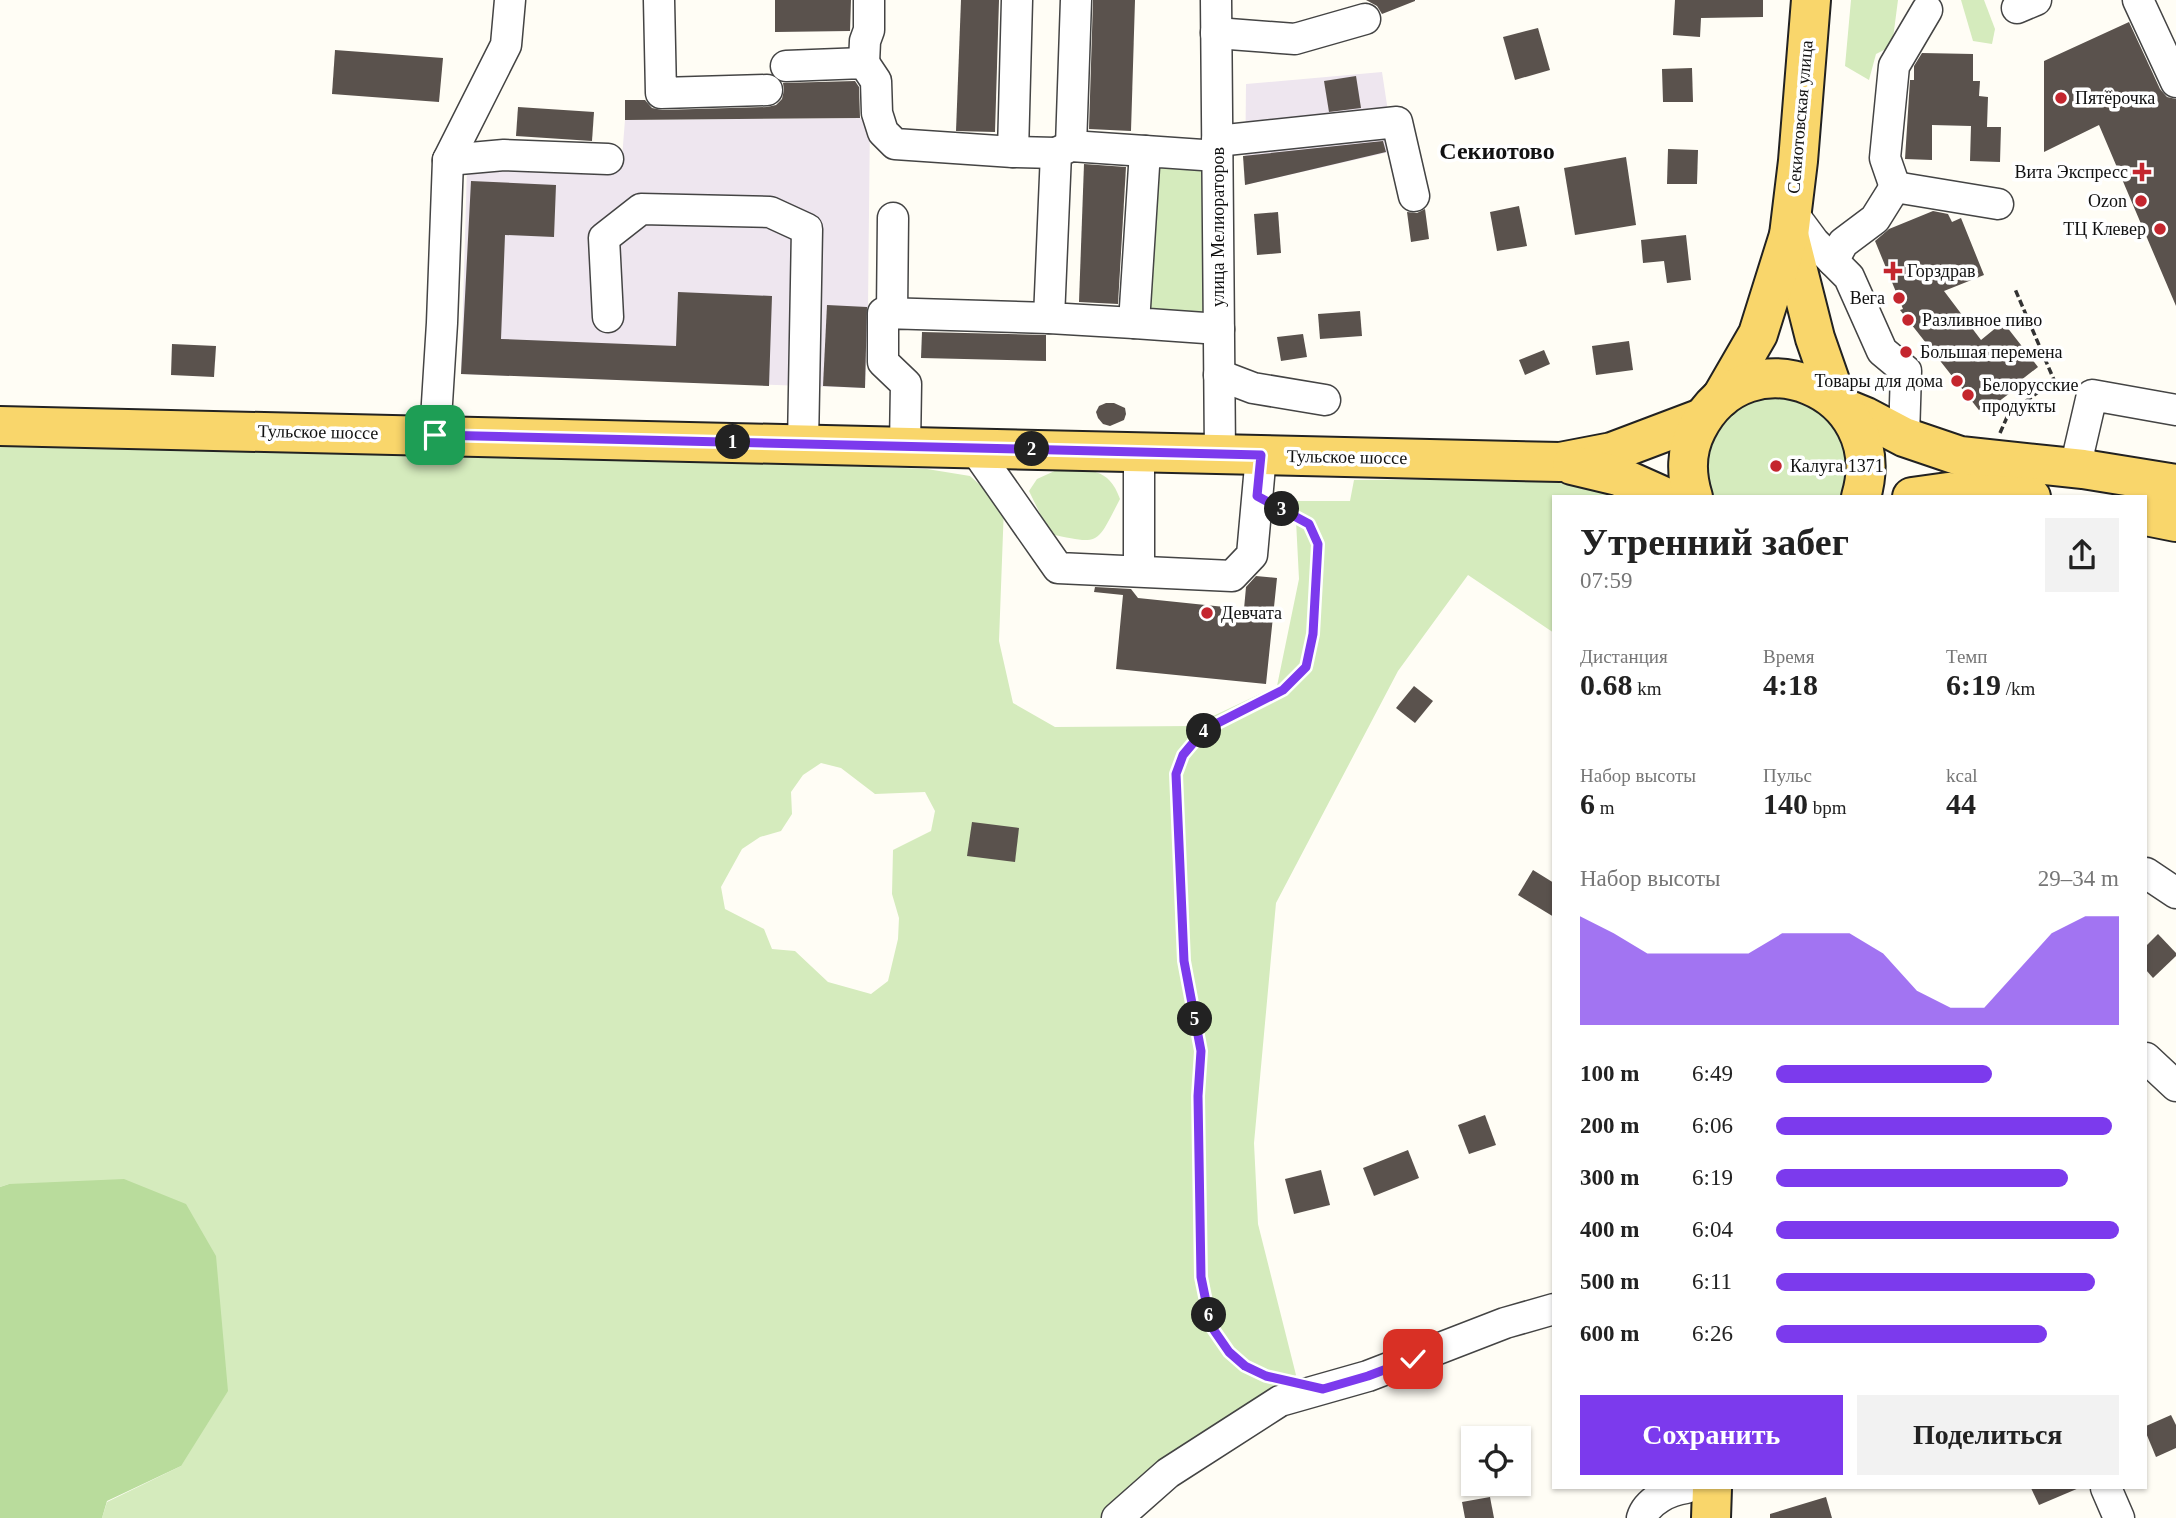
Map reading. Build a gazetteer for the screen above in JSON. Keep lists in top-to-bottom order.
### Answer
{
  "streets": {
    "main road": ["Секиотовская улица", "Тульское шоссе"],
    "street": ["улица Мелиораторов"]
  },
  "crossings": [
    ["улица Мелиораторов", "Тульское шоссе"]
  ],
  "districts": ["Секиотово"],
  "places": {
    "other": [
      "Пятёрочка",
      "Ozon",
      "ТЦ Клевер",
      "Вега",
      "Разливное пиво",
      "Большая перемена",
      "Товары для дома",
      "Белорусские продукты",
      "Калуга 1371",
      "Девчата"
    ],
    "health": ["Вита Экспресс", "Горздрав"]
  },
  "page": {
    "pins": [
      "1",
      "2",
      "3",
      "4",
      "5",
      "6"
    ],
    "heading": ["Утренний забег", "07:59"],
    "stats": [
      ["Дистанция", "0.68 km"],
      ["Время", "4:18"],
      ["Темп", "6:19 /km"],
      ["Набор высоты", "6 m"],
      ["Пульс", "140 bpm"],
      ["kcal", "44"]
    ],
    "chart": ["Набор высоты", "29–34 m"],
    "list": [
      {
        "name": "100 m",
        "note": "6:49"
      },
      {
        "name": "200 m",
        "note": "6:06"
      },
      {
        "name": "300 m",
        "note": "6:19"
      },
      {
        "name": "400 m",
        "note": "6:04"
      },
      {
        "name": "500 m",
        "note": "6:11"
      },
      {
        "name": "600 m",
        "note": "6:26"
      }
    ],
    "buttons": ["Сохранить", "Поделиться"]
  }
}
